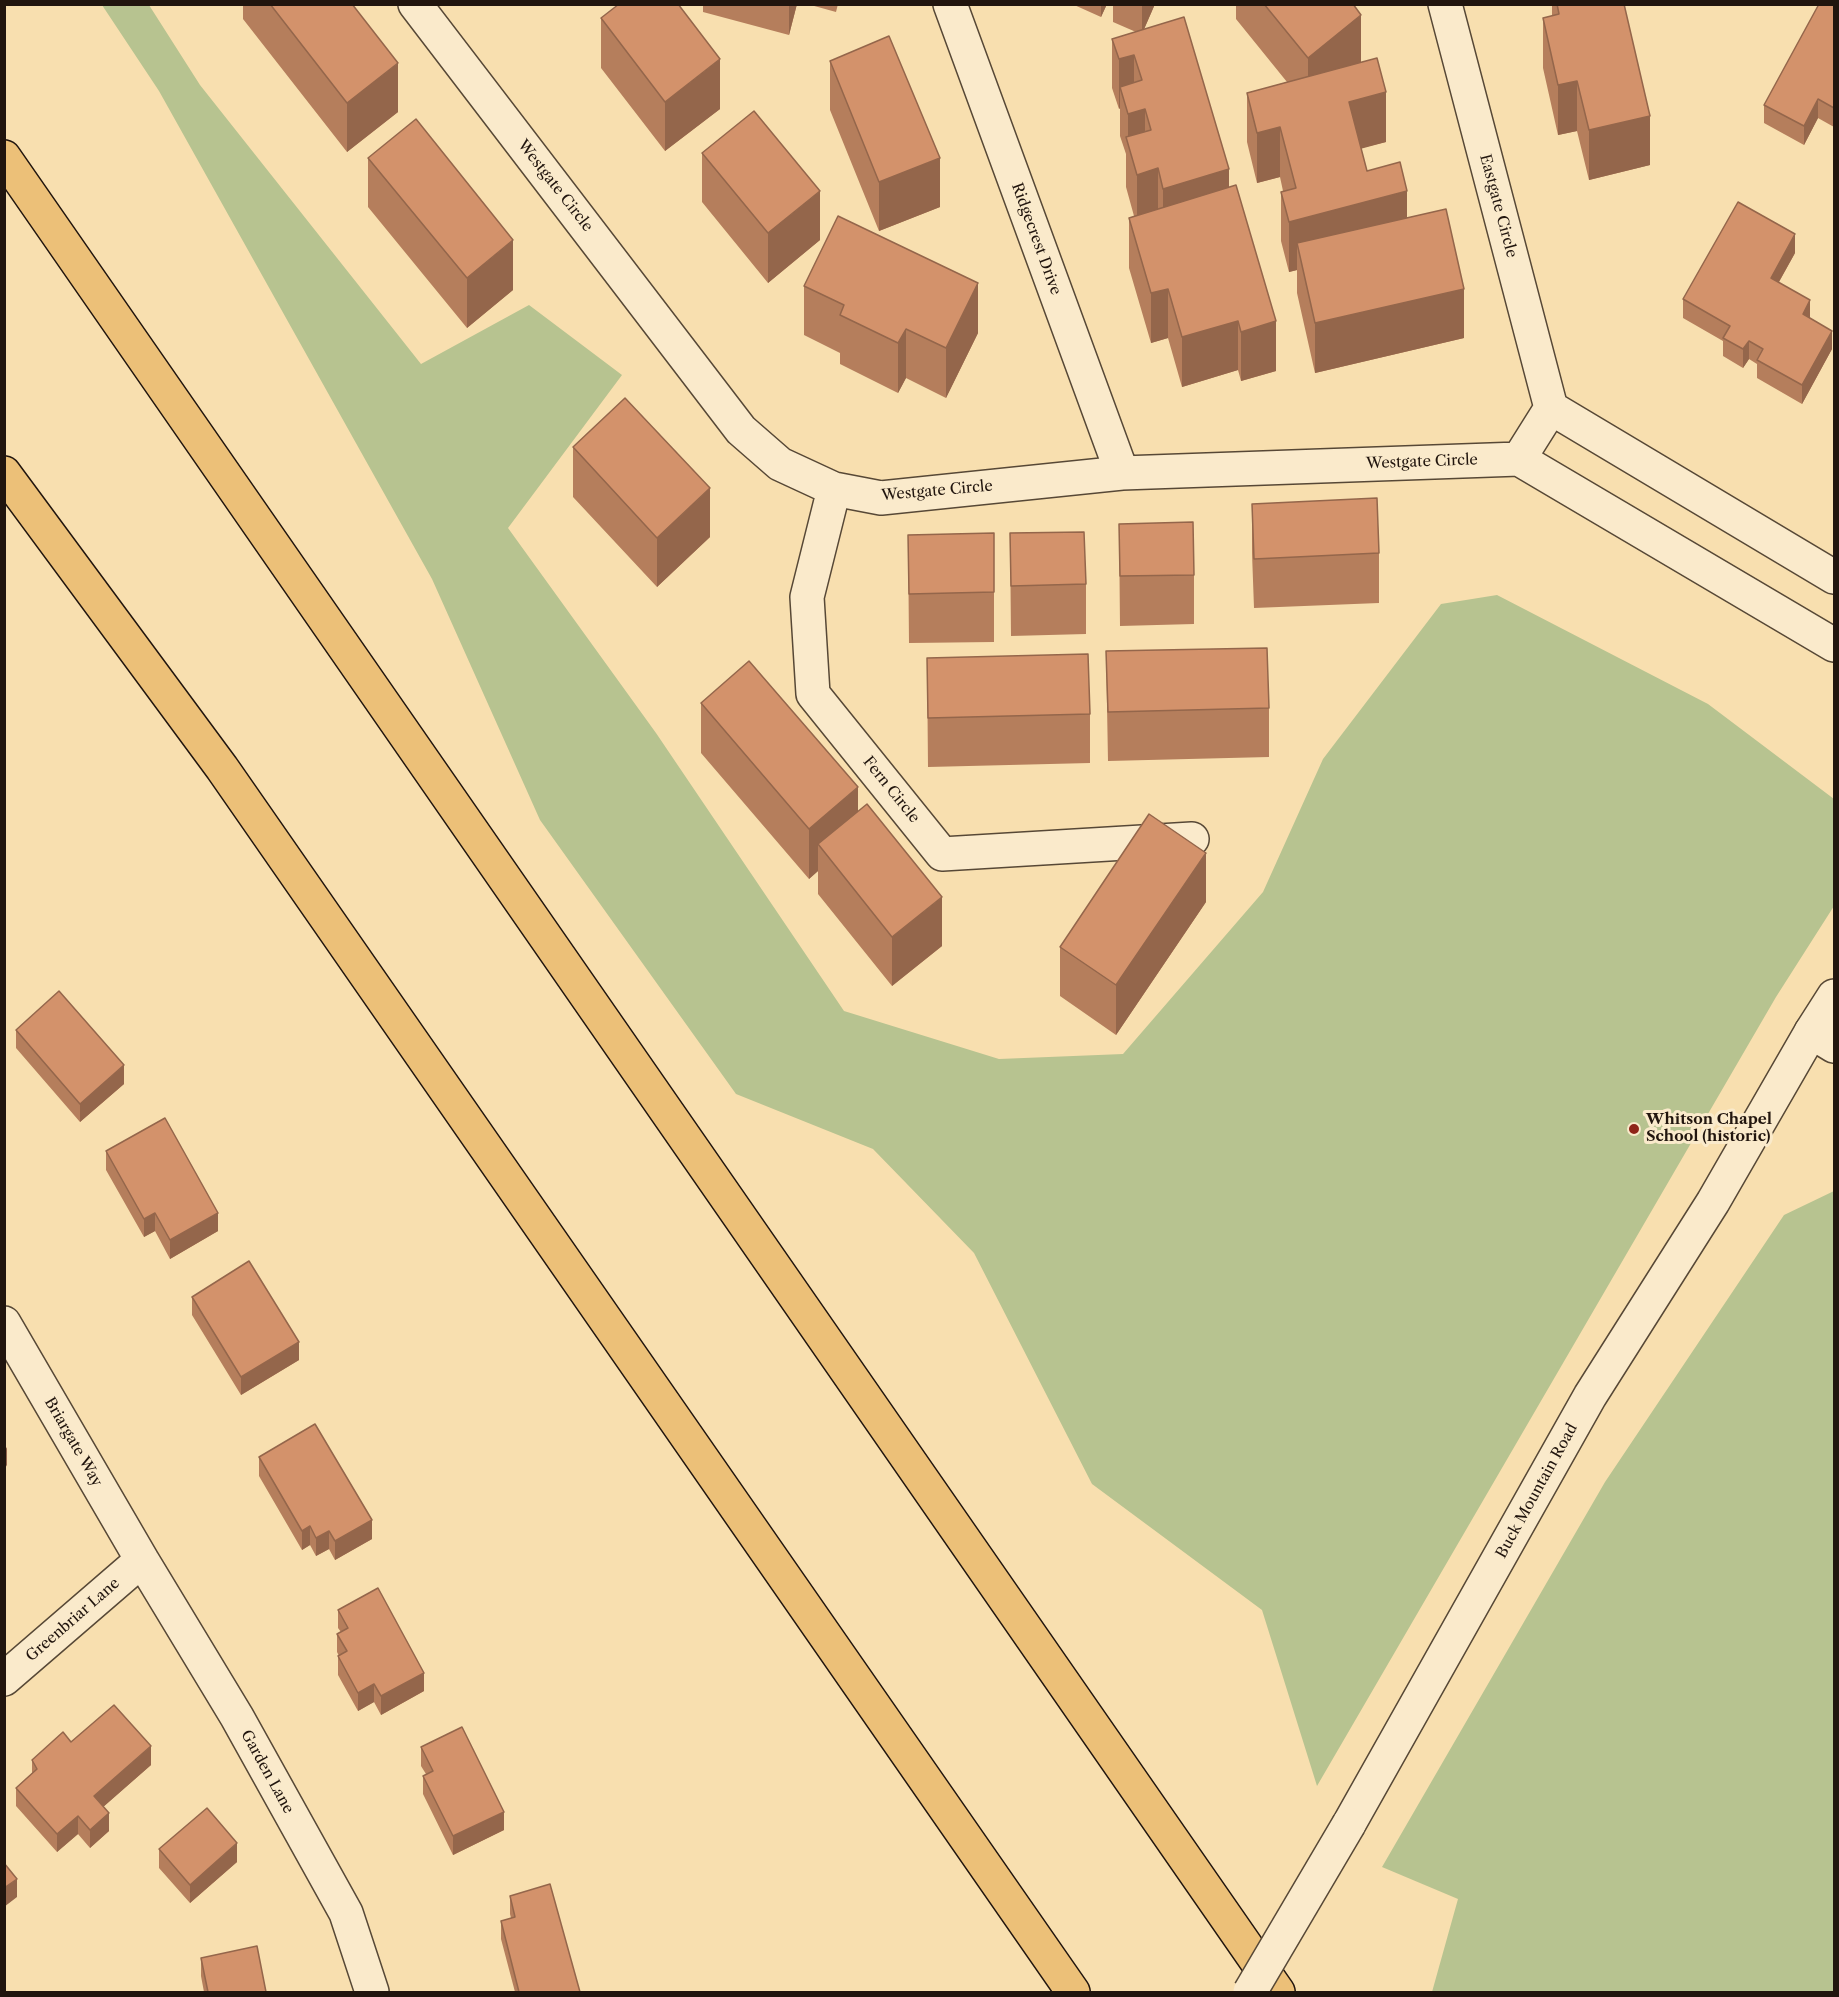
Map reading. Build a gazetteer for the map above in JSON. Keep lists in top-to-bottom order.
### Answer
{
  "streets": {
    "street": [
      "Westgate Circle",
      "Eastgate Circle",
      "Ridgecrest Drive",
      "Fern Circle",
      "Briargate Way",
      "Buck Mountain Road",
      "Greenbriar Lane",
      "Garden Lane"
    ]
  },
  "crossings": [
    ["Westgate Circle", "Ridgecrest Drive"],
    ["Westgate Circle", "Fern Circle"],
    ["Briargate Way", "Greenbriar Lane"],
    ["Briargate Way", "Garden Lane"],
    ["Greenbriar Lane", "Garden Lane"]
  ],
  "places": ["Whitson Chapel School (historic)"]
}
